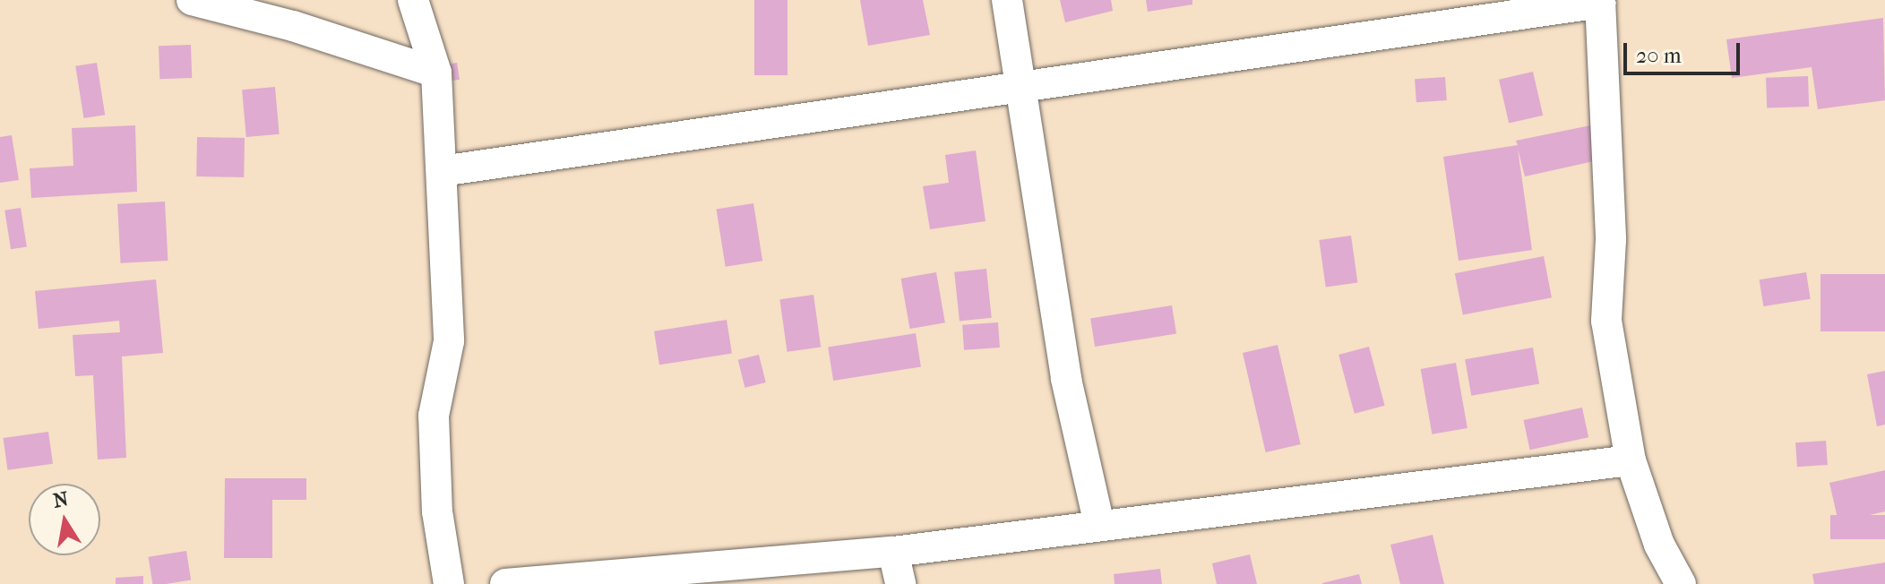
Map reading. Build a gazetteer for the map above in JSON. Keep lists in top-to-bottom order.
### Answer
{
  "scale_bar": "20 m",
  "north": "top"
}
